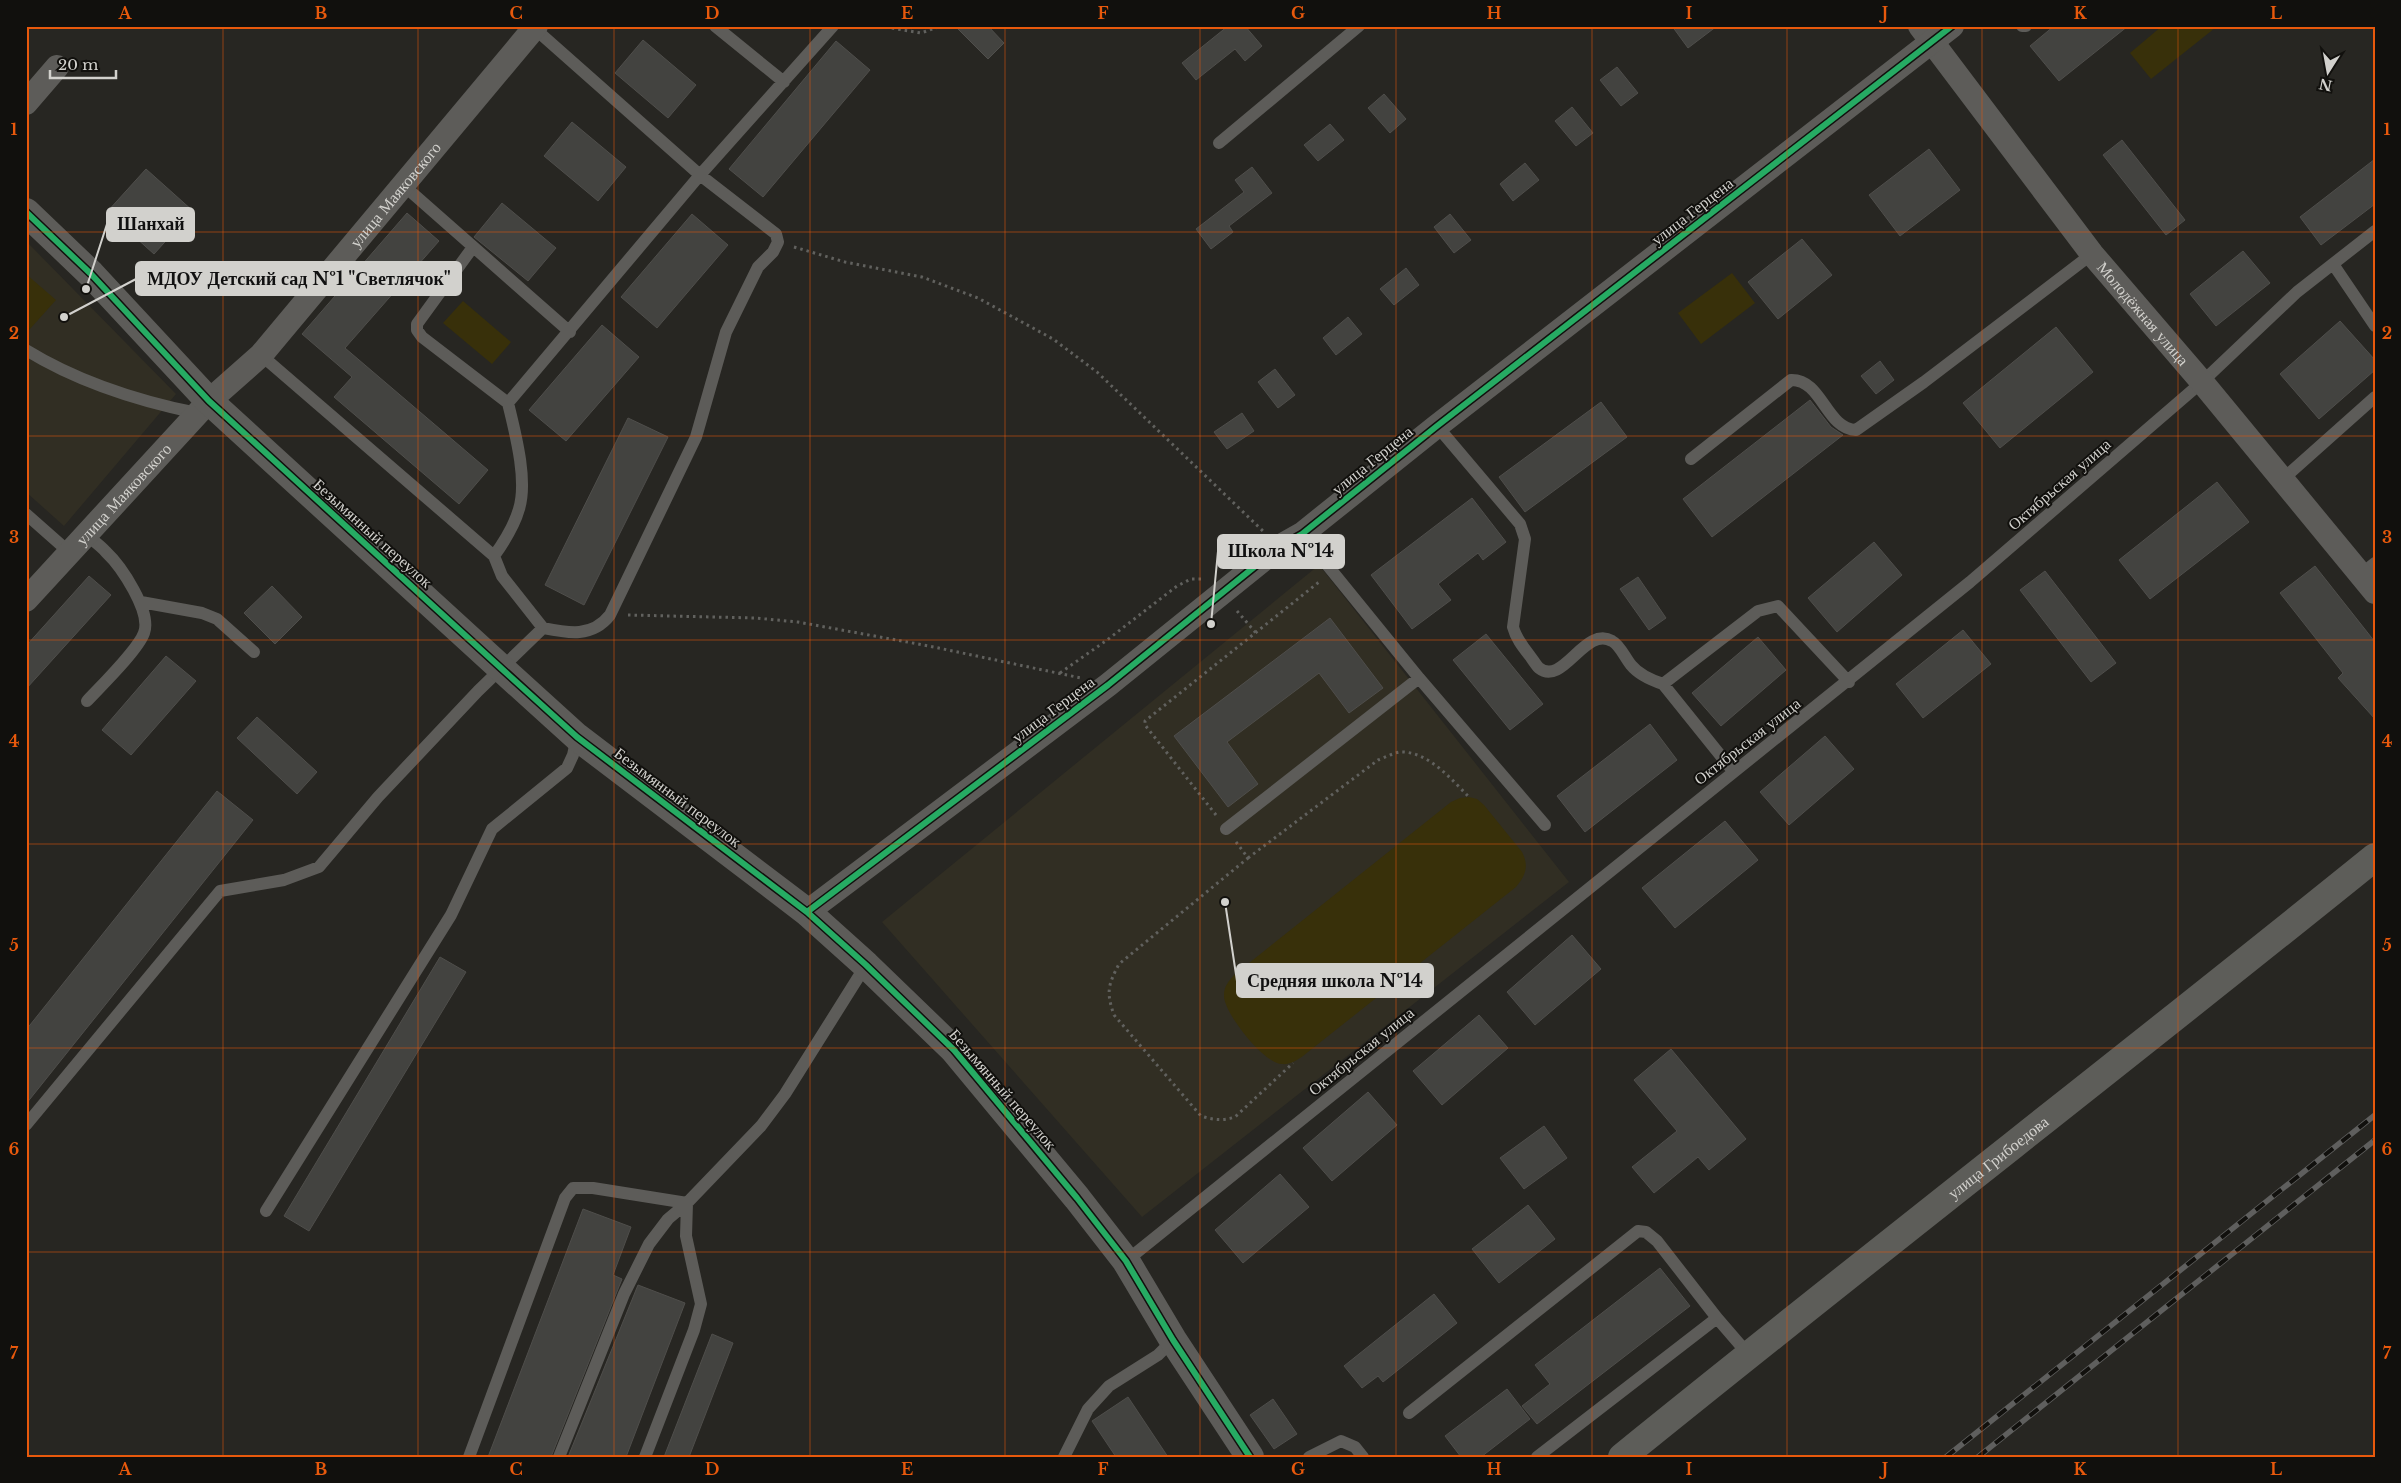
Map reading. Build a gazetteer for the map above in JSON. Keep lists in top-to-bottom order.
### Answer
{
  "streets": {
    "main road": ["улица Грибоедова"],
    "street": [
      "улица Маяковского",
      "улица Герцена",
      "Молодёжная улица",
      "Безымянный переулок"
    ],
    "lane": ["Октябрьская улица"]
  },
  "crossings": [
    ["улица Маяковского", "Безымянный переулок"],
    ["улица Герцена", "Молодёжная улица"],
    ["улица Герцена", "Безымянный переулок"],
    ["Молодёжная улица", "Октябрьская улица"],
    ["Октябрьская улица", "Безымянный переулок"]
  ],
  "places": [
    "Шанхай",
    "МДОУ Детский сад №1 \"Светлячок\"",
    "Школа №14",
    "Средняя школа №14"
  ],
  "scale_bar": "20 m",
  "north": "bottom",
  "grid": {
    "columns": [
      "A",
      "B",
      "C",
      "D",
      "E",
      "F",
      "G",
      "H",
      "I",
      "J",
      "K",
      "L"
    ],
    "rows": [
      "1",
      "2",
      "3",
      "4",
      "5",
      "6",
      "7"
    ]
  }
}
